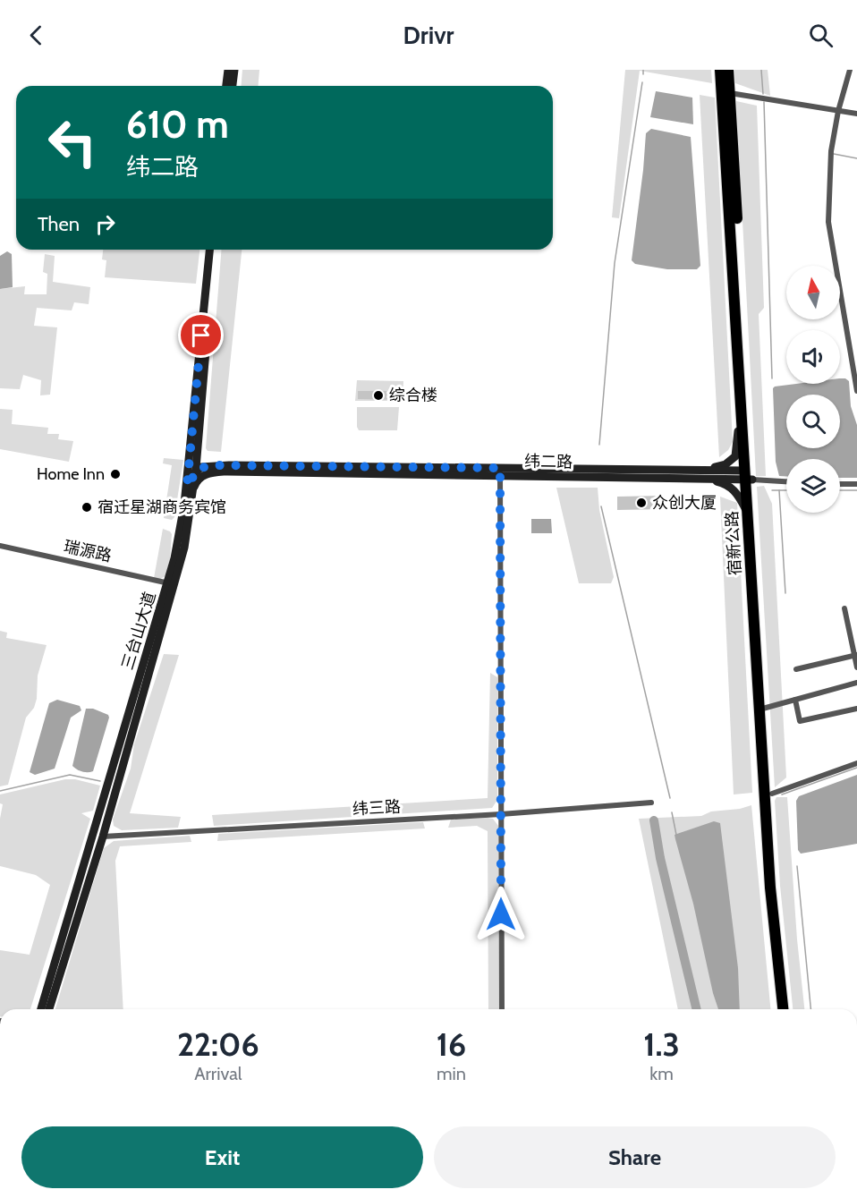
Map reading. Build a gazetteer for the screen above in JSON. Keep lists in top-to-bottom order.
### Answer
{
  "streets": {
    "highway": ["宿新公路"],
    "main road": ["纬二路", "三台山大道"],
    "street": ["瑞源路", "纬三路"]
  },
  "crossings": [
    ["纬二路", "宿新公路"],
    ["纬二路", "三台山大道"],
    ["瑞源路", "三台山大道"],
    ["三台山大道", "纬三路"]
  ],
  "places": [
    "综合楼",
    "Home Inn",
    "众创大厦",
    "宿迁星湖商务宾馆"
  ],
  "north": "top",
  "page": {
    "header": "Drivr",
    "turn": ["610 m", "纬二路"],
    "then": "Then",
    "eta": [
      "22:06",
      "Arrival",
      "16",
      "min",
      "1.3",
      "km"
    ],
    "buttons": ["Exit", "Share"]
  }
}
